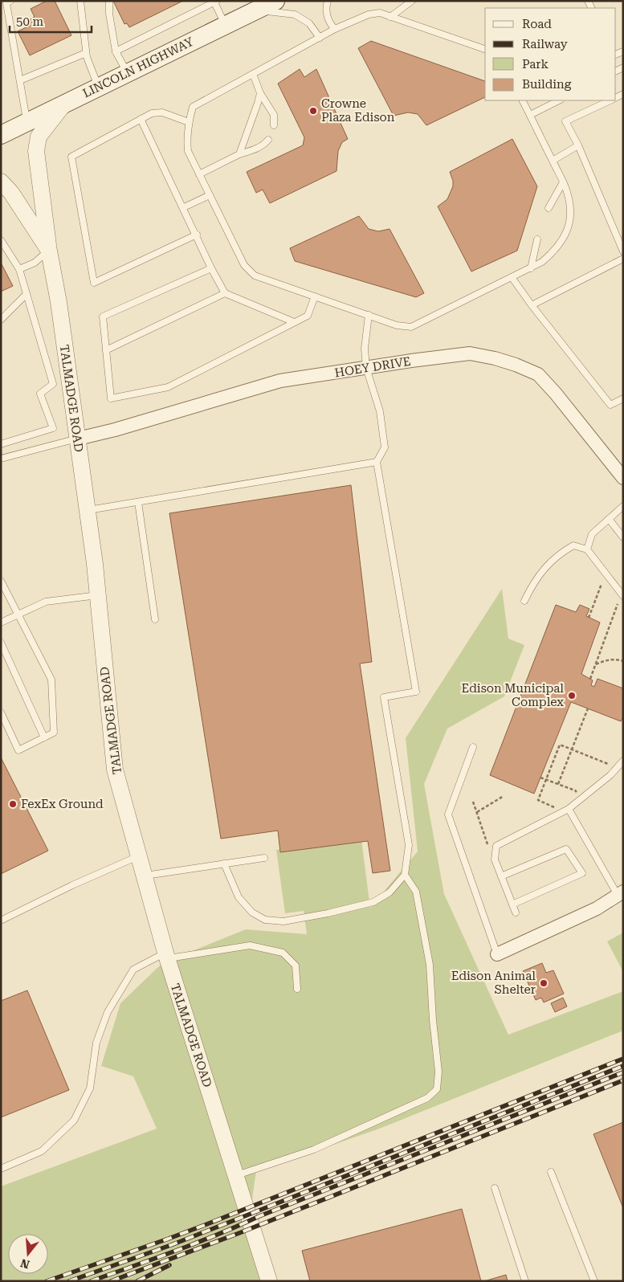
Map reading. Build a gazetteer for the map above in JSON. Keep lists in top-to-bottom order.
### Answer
{
  "streets": {
    "main road": ["LINCOLN HIGHWAY"],
    "street": ["HOEY DRIVE", "TALMADGE ROAD"]
  },
  "crossings": [
    ["HOEY DRIVE", "TALMADGE ROAD"]
  ],
  "places": [
    "Crowne Plaza Edison",
    "Edison Municipal Complex",
    "FexEx Ground",
    "Edison Animal Shelter"
  ],
  "legend": [
    "Road",
    "Railway",
    "Park",
    "Building"
  ],
  "scale_bar": "50 m",
  "north": "bottom"
}
